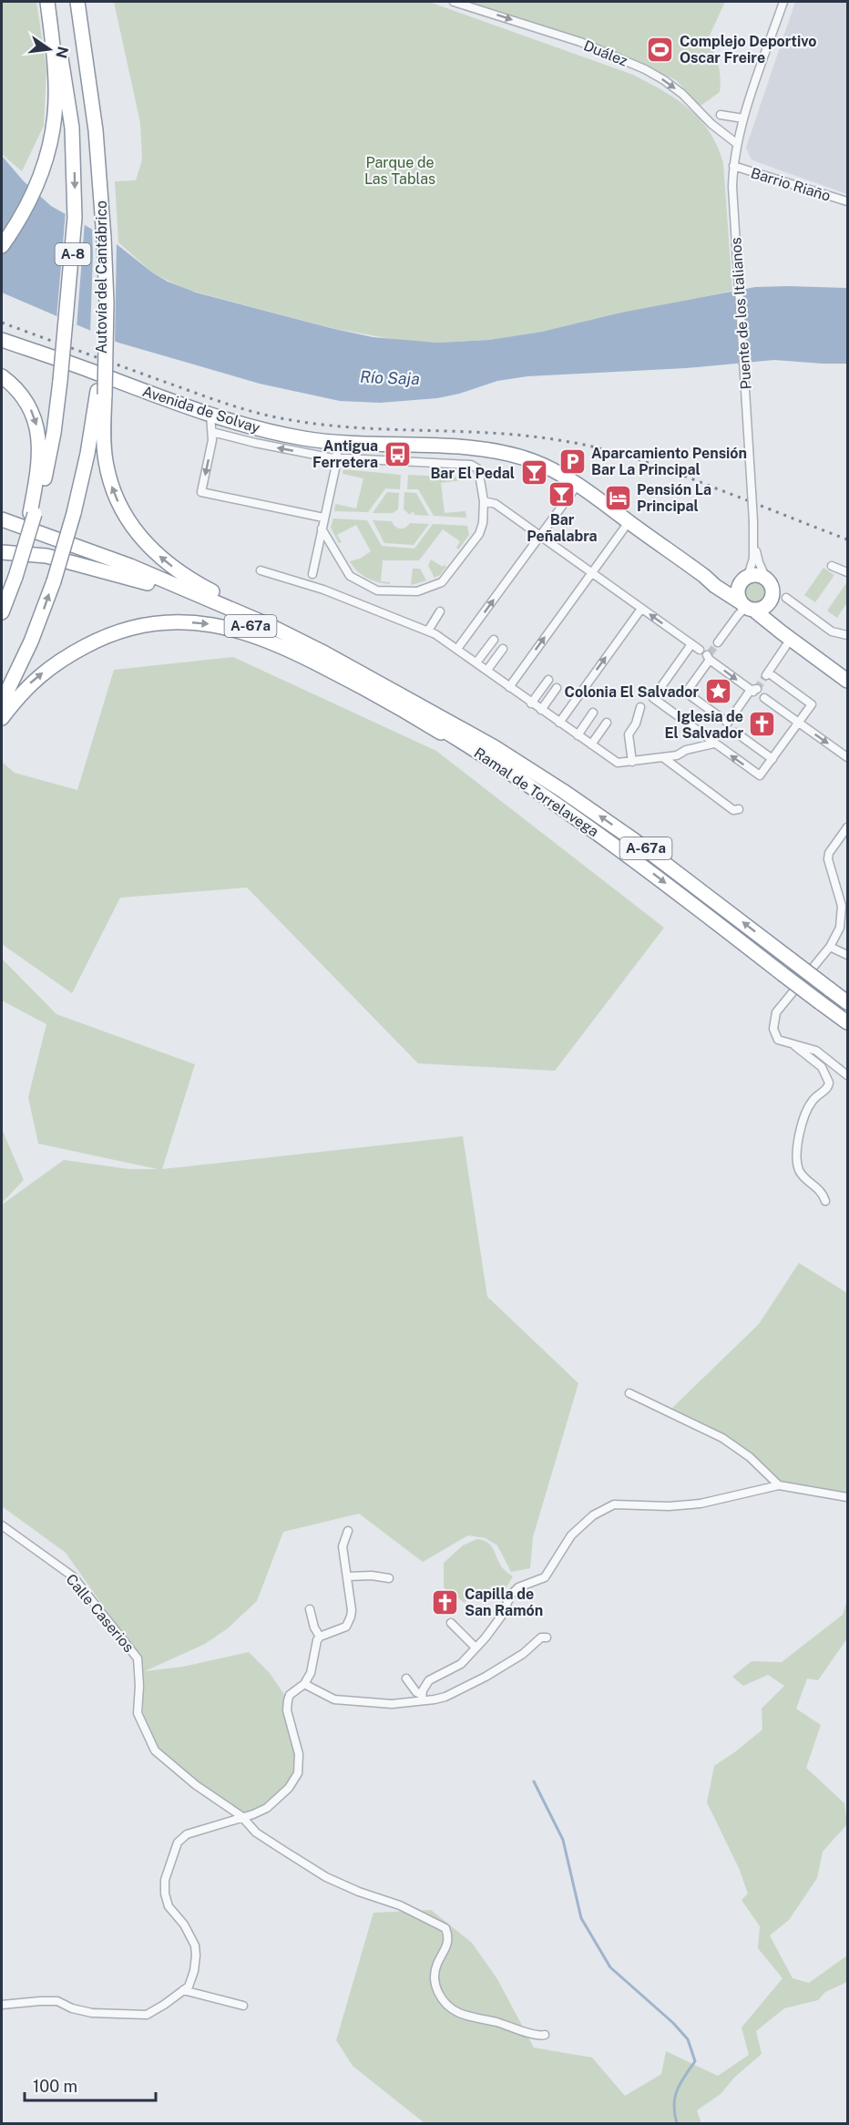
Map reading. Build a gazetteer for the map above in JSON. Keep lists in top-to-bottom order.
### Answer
{
  "streets": {
    "highway": [
      "A-8",
      "Autovía del Cantábrico",
      "Avenida de Solvay",
      "A-67a",
      "Ramal de Torrelavega"
    ],
    "street": [
      "Duález",
      "Barrio Riaño",
      "Puente de los Italianos",
      "Calle Caserios"
    ]
  },
  "crossings": [
    ["Duález", "Puente de los Italianos"],
    ["Barrio Riaño", "Puente de los Italianos"]
  ],
  "one_way": ["Duález"],
  "water": ["Río Saja"],
  "parks": ["Parque de Las Tablas"],
  "places": {
    "sports": ["Complejo Deportivo Oscar Freire"],
    "bus stop": ["Antigua Ferretera"],
    "parking": ["Aparcamiento Pensión Bar La Principal"],
    "bar": ["Bar El Pedal", "Bar Peñalabra"],
    "hotel": ["Pensión La Principal"],
    "place": ["Colonia El Salvador"],
    "church": ["Iglesia de El Salvador", "Capilla de San Ramón"]
  },
  "scale_bar": "100 m",
  "north": "right"
}
